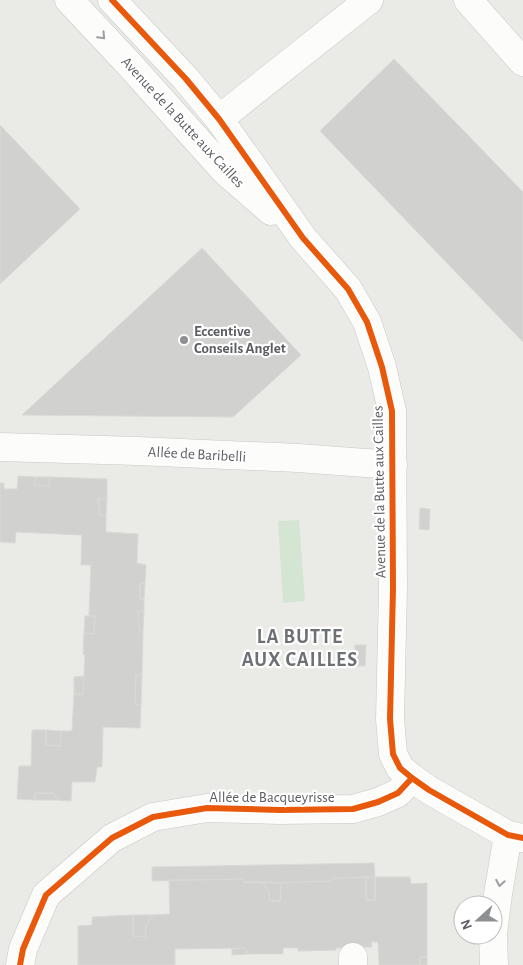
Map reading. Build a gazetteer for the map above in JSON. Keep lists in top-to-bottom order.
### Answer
{
  "streets": {
    "street": ["Avenue de la Butte aux Cailles", "Allée de Baribelli", "Allée de Bacqueyrisse"]
  },
  "crossings": [
    ["Avenue de la Butte aux Cailles", "Allée de Baribelli"],
    ["Avenue de la Butte aux Cailles", "Allée de Bacqueyrisse"]
  ],
  "districts": ["LA BUTTE AUX CAILLES"],
  "places": ["Eccentive Conseils Anglet"],
  "north": "left"
}
